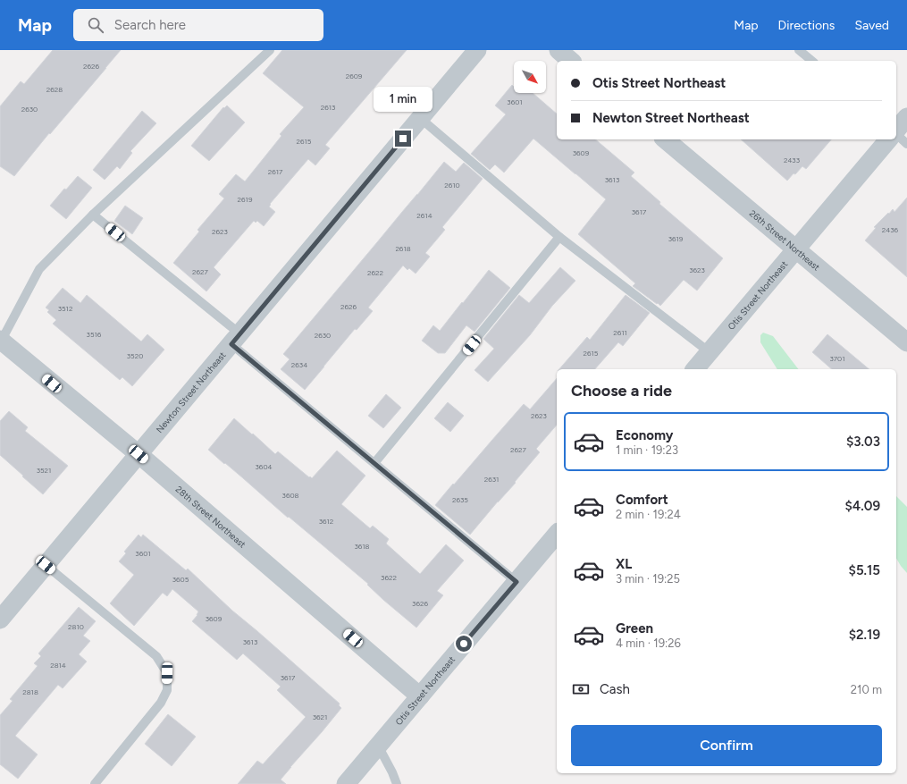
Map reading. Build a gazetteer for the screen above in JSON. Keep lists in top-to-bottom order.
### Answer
{
  "streets": {
    "street": [
      "26th Street Northeast",
      "Otis Street Northeast",
      "Newton Street Northeast",
      "28th Street Northeast"
    ]
  },
  "crossings": [
    ["26th Street Northeast", "Otis Street Northeast"],
    ["Otis Street Northeast", "28th Street Northeast"],
    ["Newton Street Northeast", "28th Street Northeast"]
  ],
  "house_numbers": [
    "2626",
    "2609",
    "2628",
    "3601",
    "2613",
    "2630",
    "2615",
    "3609",
    "2433",
    "2617",
    "3613",
    "2610",
    "2619",
    "3617",
    "2614",
    "2436",
    "2623",
    "3619",
    "2618",
    "3623",
    "2627",
    "2622",
    "2626",
    "3512",
    "2611",
    "3516",
    "2630",
    "2615",
    "3520",
    "3701",
    "2634",
    "2623",
    "2627",
    "3604",
    "3521",
    "2631",
    "3608",
    "2635",
    "3612",
    "3618",
    "3601",
    "3622",
    "3605",
    "3626",
    "3609",
    "2810",
    "3613",
    "2814",
    "3617",
    "2818",
    "3621"
  ],
  "north": "bottom right",
  "page": {
    "header": "Map",
    "search": "Search here",
    "nav": ["Map", "Directions", "Saved"],
    "banner": ["Otis Street Northeast", "Newton Street Northeast"],
    "bubble": "1 min",
    "heading": "Choose a ride",
    "list": [
      {
        "name": "Economy",
        "note": "1 min · 19:23",
        "value": "$3.03"
      },
      {
        "name": "Comfort",
        "note": "2 min · 19:24",
        "value": "$4.09"
      },
      {
        "name": "XL",
        "note": "3 min · 19:25",
        "value": "$5.15"
      },
      {
        "name": "Green",
        "note": "4 min · 19:26",
        "value": "$2.19"
      }
    ],
    "pay": ["Cash", "210 m"],
    "buttons": "Confirm"
  }
}
